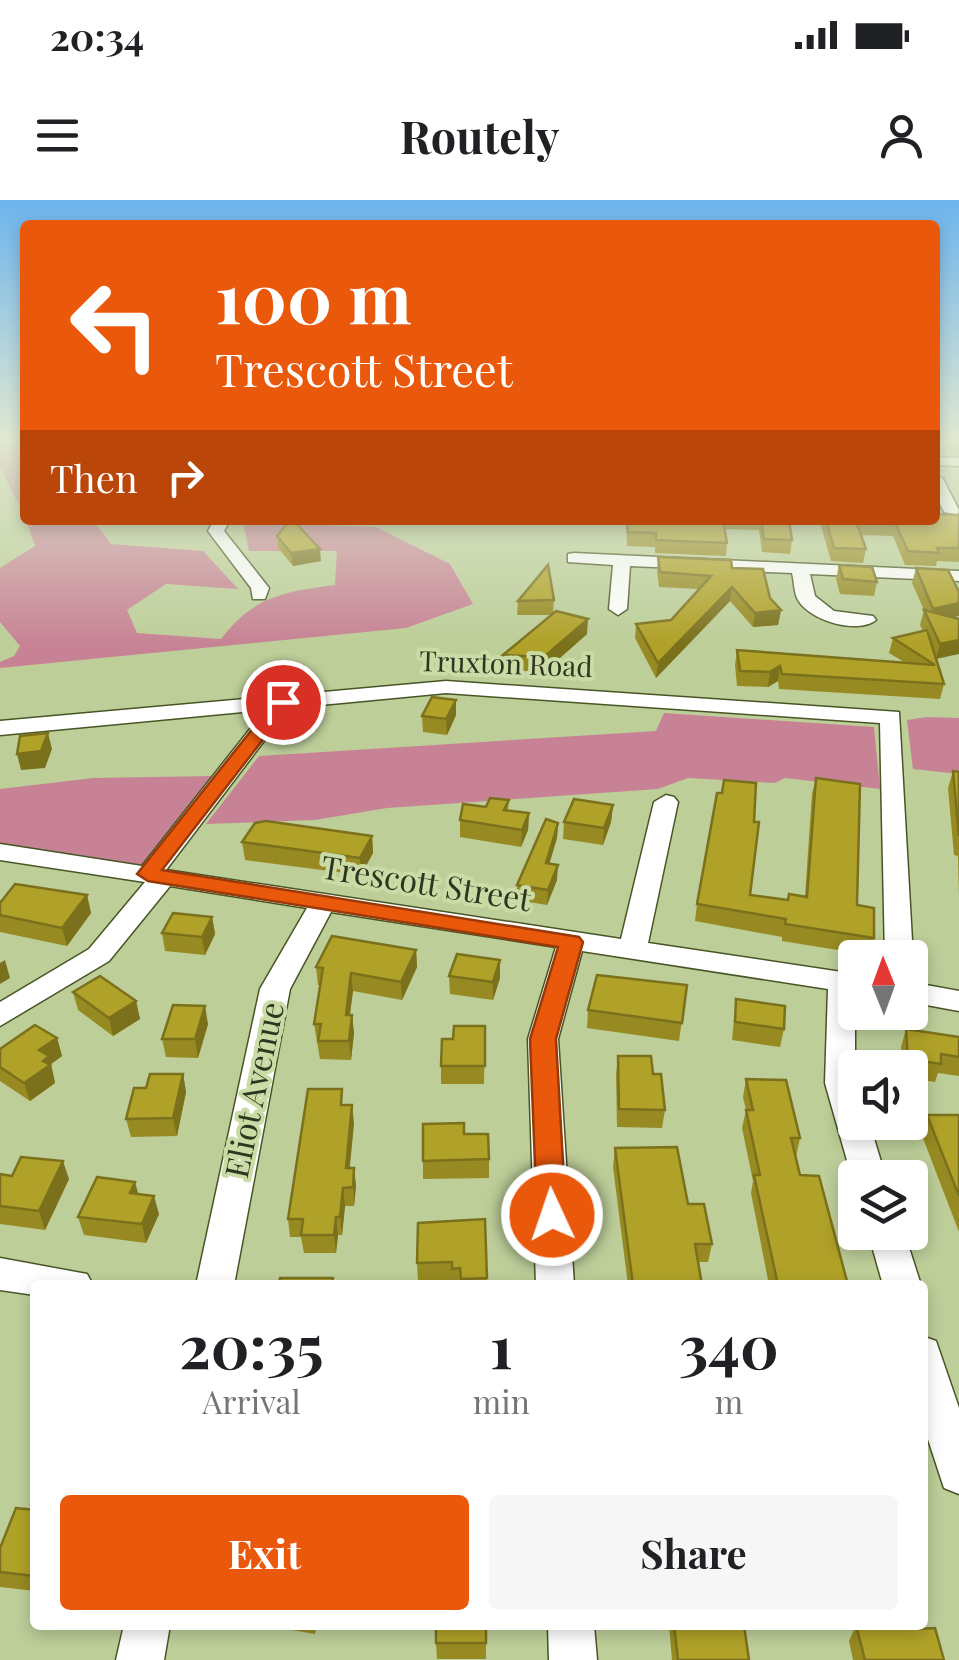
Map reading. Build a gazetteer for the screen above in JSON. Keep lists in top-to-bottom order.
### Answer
{
  "streets": {
    "street": ["Truxton Road", "Trescott Street", "Eliot Avenue"]
  },
  "crossings": [
    ["Trescott Street", "Eliot Avenue"]
  ],
  "north": "top",
  "page": {
    "status": "20:34",
    "header": "Routely",
    "turn": ["100 m", "Trescott Street"],
    "then": "Then",
    "eta": [
      "20:35",
      "Arrival",
      "1",
      "min",
      "340",
      "m"
    ],
    "buttons": ["Exit", "Share"]
  }
}
